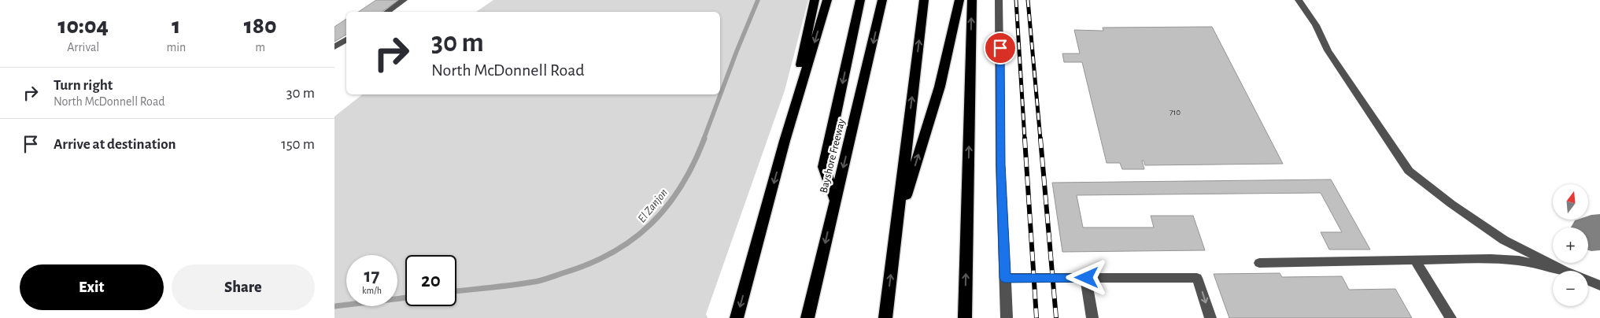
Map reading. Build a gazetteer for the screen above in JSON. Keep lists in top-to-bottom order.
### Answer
{
  "streets": {
    "highway": ["Bayshore Freeway"]
  },
  "water": ["El Zanjon"],
  "house_numbers": ["710"],
  "north": "top",
  "page": {
    "eta": [
      "10:04",
      "Arrival",
      "1",
      "min",
      "180",
      "m"
    ],
    "turn": ["30 m", "North McDonnell Road"],
    "list": [
      {
        "name": "Turn right",
        "note": "North McDonnell Road",
        "value": "30 m"
      },
      {
        "name": "Arrive at destination",
        "value": "150 m"
      }
    ],
    "map_buttons": ["+", "−"],
    "speed": "17 km/h",
    "limit": "20",
    "buttons": ["Exit", "Share"]
  }
}
